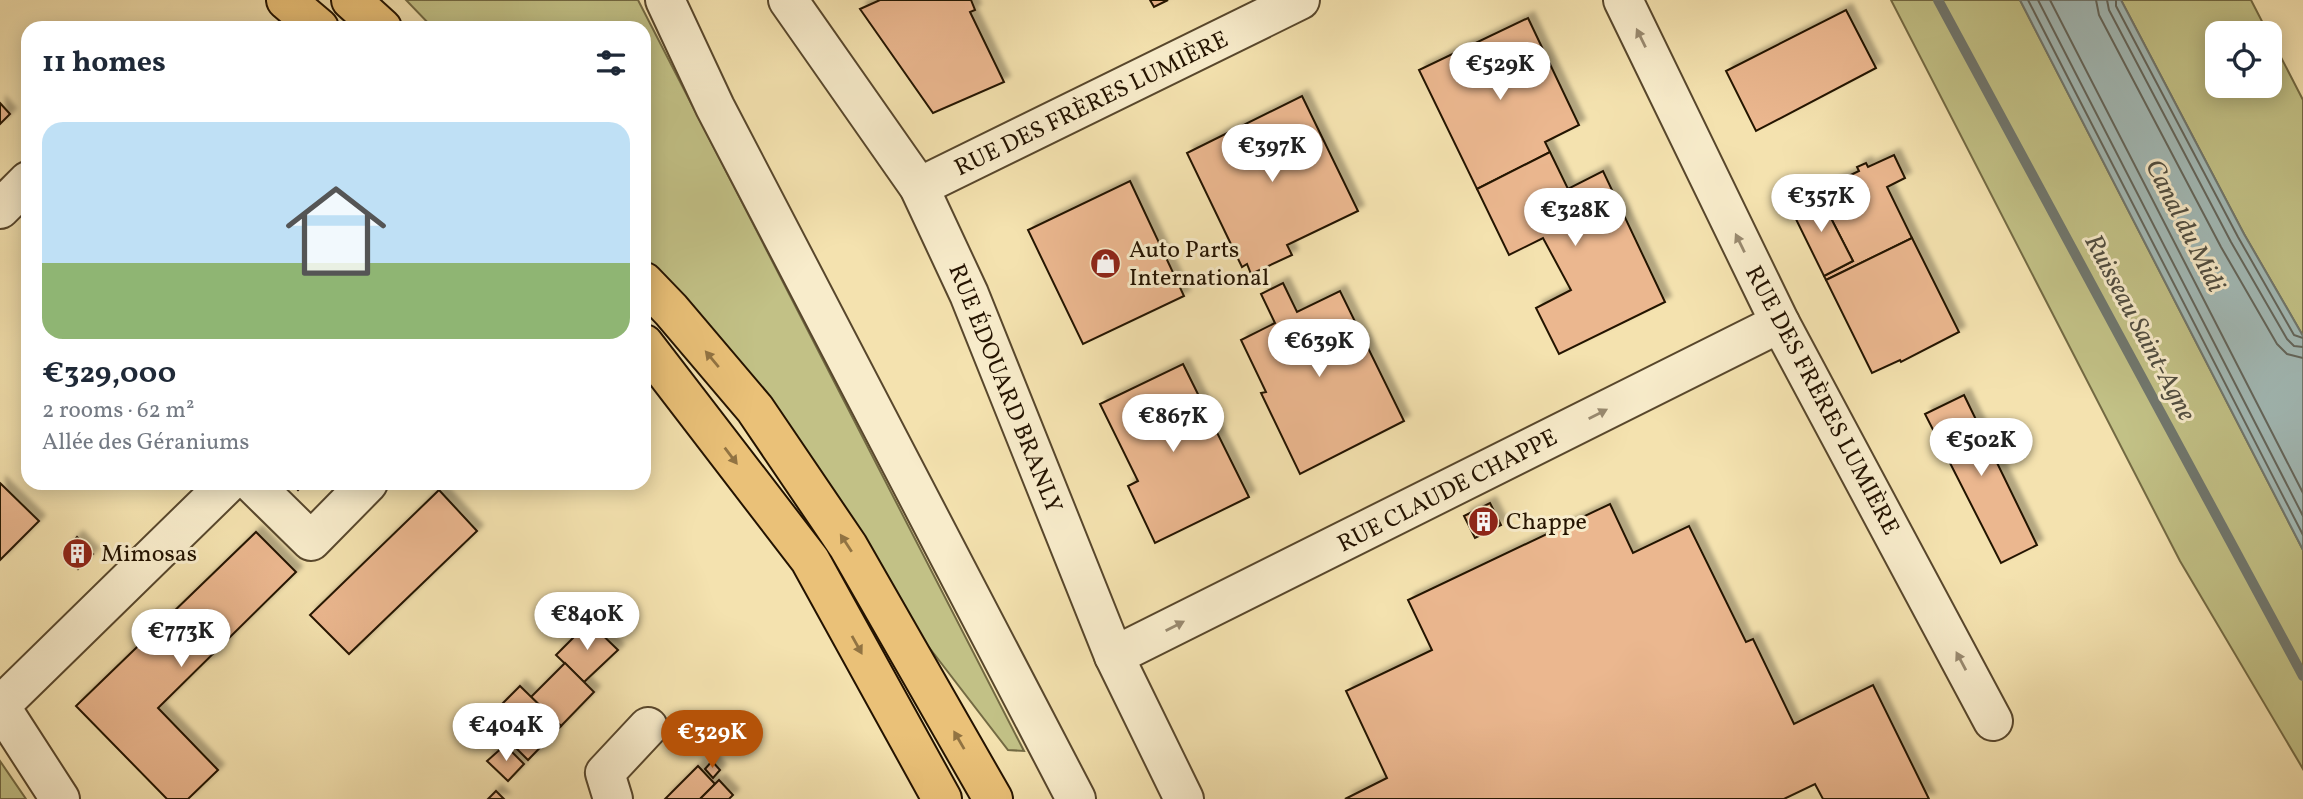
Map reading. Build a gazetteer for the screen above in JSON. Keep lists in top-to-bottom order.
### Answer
{
  "streets": {
    "street": ["RUE DES FRÈRES LUMIÈRE", "RUE ÉDOUARD BRANLY", "RUE CLAUDE CHAPPE"]
  },
  "crossings": [
    ["RUE DES FRÈRES LUMIÈRE", "RUE ÉDOUARD BRANLY"],
    ["RUE DES FRÈRES LUMIÈRE", "RUE CLAUDE CHAPPE"],
    ["RUE ÉDOUARD BRANLY", "RUE CLAUDE CHAPPE"]
  ],
  "one_way": ["RUE DES FRÈRES LUMIÈRE", "RUE CLAUDE CHAPPE"],
  "water": ["Canal du Midi", "Ruisseau Saint-Agne"],
  "places": {
    "shop": ["Auto Parts International"],
    "building": ["Chappe", "Mimosas"]
  },
  "page": {
    "heading": "11 homes",
    "price": [
      "€529K",
      "€397K",
      "€357K",
      "€328K",
      "€639K",
      "€867K",
      "€502K",
      "€840K",
      "€773K",
      "€404K",
      "€329K"
    ],
    "list": [
      {
        "name": "€329,000",
        "note": "2 rooms · 62 m² · Allée des Géraniums"
      }
    ]
  }
}
